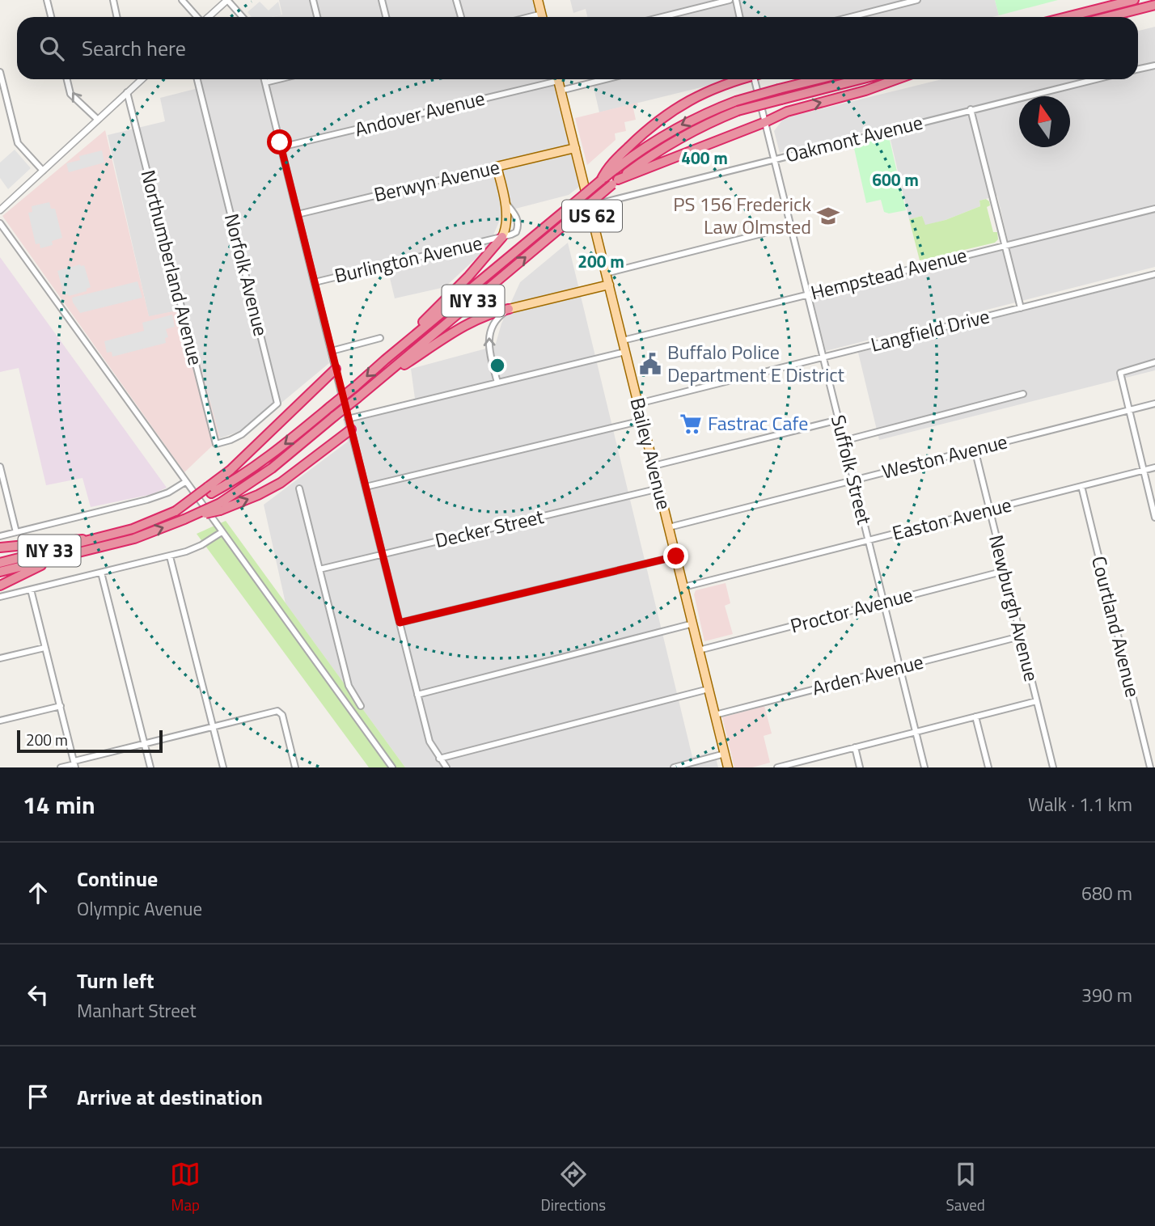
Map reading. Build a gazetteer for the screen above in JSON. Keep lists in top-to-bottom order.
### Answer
{
  "streets": {
    "highway": ["NY 33"],
    "main road": [
      "Berwyn Avenue",
      "US 62",
      "Burlington Avenue",
      "Bailey Avenue"
    ],
    "street": [
      "Andover Avenue",
      "Oakmont Avenue",
      "Northumberland Avenue",
      "Hempstead Avenue",
      "Norfolk Avenue",
      "Langfield Drive",
      "Weston Avenue",
      "Suffolk Street",
      "Easton Avenue",
      "Decker Street",
      "Newburgh Avenue",
      "Proctor Avenue",
      "Courtland Avenue",
      "Arden Avenue"
    ]
  },
  "crossings": [
    ["Oakmont Avenue", "Bailey Avenue"],
    ["Oakmont Avenue", "Suffolk Street"],
    ["Berwyn Avenue", "Burlington Avenue"],
    ["Berwyn Avenue", "Bailey Avenue"],
    ["Northumberland Avenue", "Norfolk Avenue"],
    ["Hempstead Avenue", "Bailey Avenue"],
    ["Hempstead Avenue", "Suffolk Street"],
    ["Langfield Drive", "Bailey Avenue"],
    ["Langfield Drive", "Suffolk Street"],
    ["Bailey Avenue", "Weston Avenue"],
    ["Bailey Avenue", "Easton Avenue"],
    ["Bailey Avenue", "Decker Street"],
    ["Bailey Avenue", "Proctor Avenue"],
    ["Bailey Avenue", "Arden Avenue"],
    ["Weston Avenue", "Suffolk Street"],
    ["Weston Avenue", "Newburgh Avenue"],
    ["Suffolk Street", "Easton Avenue"],
    ["Suffolk Street", "Proctor Avenue"],
    ["Suffolk Street", "Arden Avenue"],
    ["Easton Avenue", "Newburgh Avenue"],
    ["Easton Avenue", "Courtland Avenue"],
    ["Newburgh Avenue", "Proctor Avenue"],
    ["Newburgh Avenue", "Arden Avenue"]
  ],
  "places": {
    "school or university": ["PS 156 Frederick Law Olmsted"],
    "public building": ["Buffalo Police Department E District"],
    "supermarket": ["Fastrac Cafe"]
  },
  "scale_bar": "200 m",
  "north": "top",
  "page": {
    "search": "Search here",
    "scale": "200 m",
    "heading": ["14 min", "Walk · 1.1 km"],
    "list": [
      ["Continue", "Olympic Avenue", "680 m"],
      ["Turn left", "Manhart Street", "390 m"],
      "Arrive at destination"
    ],
    "nav": ["Map", "Directions", "Saved"]
  },
  "rings": ["400 m", "600 m", "200 m"]
}
